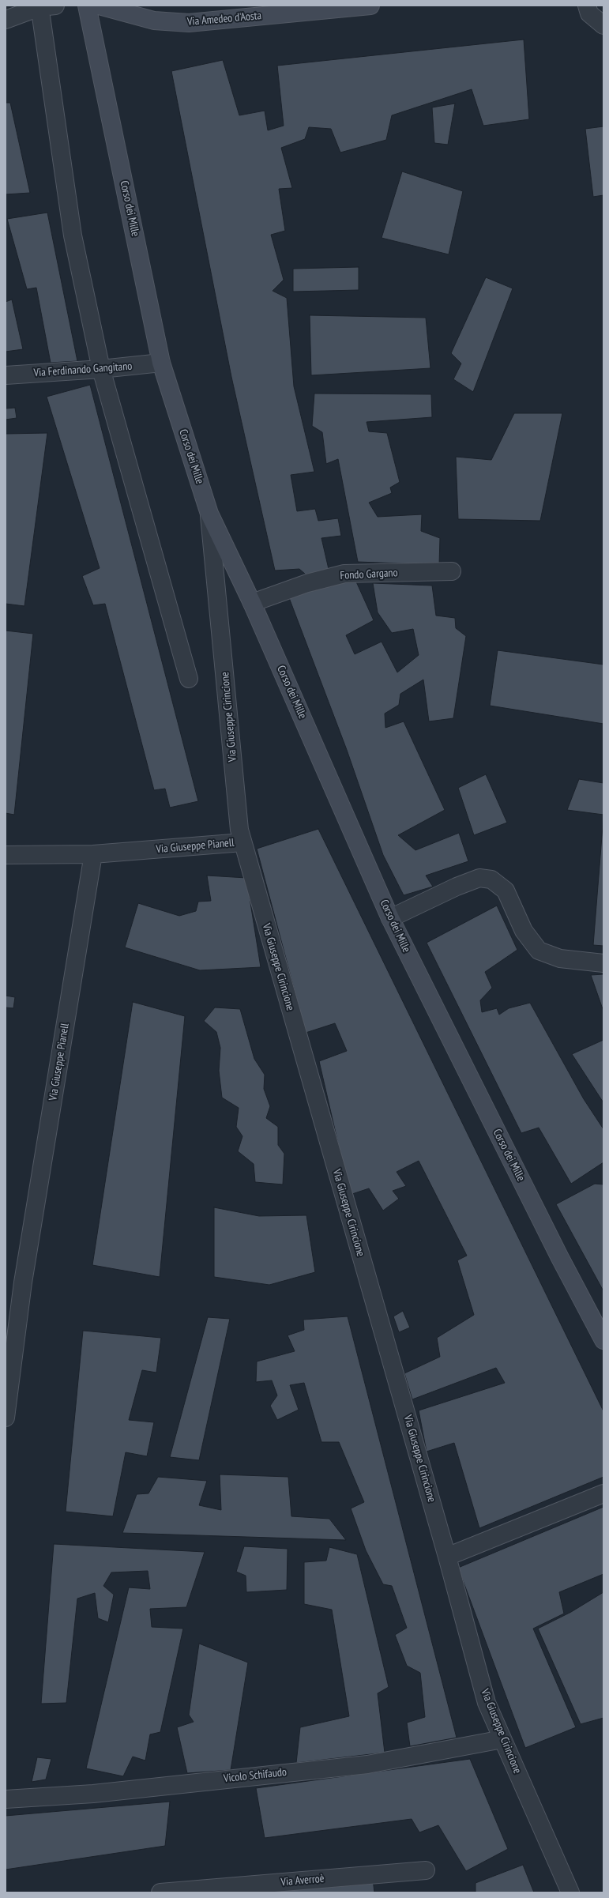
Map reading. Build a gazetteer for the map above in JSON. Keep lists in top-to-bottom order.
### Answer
{
  "streets": {
    "street": [
      "Via Amedeo d'Aosta",
      "Corso dei Mille",
      "Via Ferdinando Gangitano",
      "Fondo Gargano",
      "Via Giuseppe Cirincione",
      "Via Giuseppe Pianell",
      "Vicolo Schifaudo",
      "Via Averroè"
    ]
  },
  "crossings": [
    ["Corso dei Mille", "Via Ferdinando Gangitano"],
    ["Corso dei Mille", "Fondo Gargano"],
    ["Corso dei Mille", "Via Giuseppe Cirincione"],
    ["Via Giuseppe Cirincione", "Via Giuseppe Pianell"],
    ["Via Giuseppe Cirincione", "Vicolo Schifaudo"]
  ]
}
